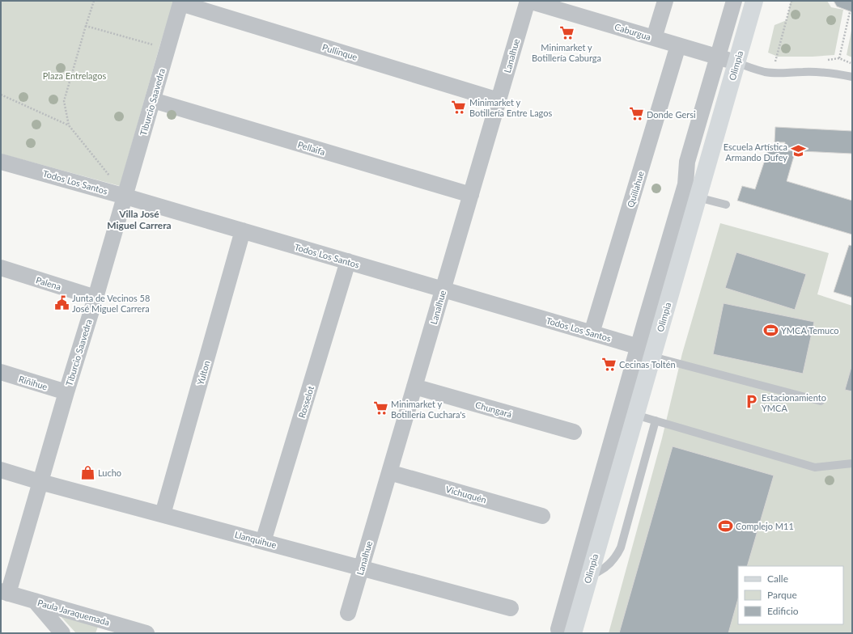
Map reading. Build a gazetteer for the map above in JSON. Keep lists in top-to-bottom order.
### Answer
{
  "streets": {
    "street": [
      "Caburgua",
      "Pullinque",
      "Lanalhue",
      "Olimpia",
      "Tiburcio Saavedra",
      "Pellaifa",
      "Todos Los Santos",
      "Quillahue",
      "Palena",
      "Yulton",
      "Riñihue",
      "Rosselot",
      "Chungará",
      "Vichuquén",
      "Llanquihue",
      "Paula Jaraquemada"
    ]
  },
  "crossings": [
    ["Caburgua", "Lanalhue"],
    ["Caburgua", "Olimpia"],
    ["Caburgua", "Quillahue"],
    ["Pullinque", "Lanalhue"],
    ["Pullinque", "Tiburcio Saavedra"],
    ["Lanalhue", "Pellaifa"],
    ["Lanalhue", "Todos Los Santos"],
    ["Lanalhue", "Chungará"],
    ["Lanalhue", "Vichuquén"],
    ["Lanalhue", "Llanquihue"],
    ["Olimpia", "Todos Los Santos"],
    ["Tiburcio Saavedra", "Pellaifa"],
    ["Tiburcio Saavedra", "Todos Los Santos"],
    ["Tiburcio Saavedra", "Palena"],
    ["Tiburcio Saavedra", "Riñihue"],
    ["Tiburcio Saavedra", "Llanquihue"],
    ["Tiburcio Saavedra", "Paula Jaraquemada"],
    ["Todos Los Santos", "Quillahue"],
    ["Todos Los Santos", "Yulton"],
    ["Todos Los Santos", "Rosselot"],
    ["Yulton", "Llanquihue"],
    ["Rosselot", "Llanquihue"]
  ],
  "districts": ["Villa José Miguel Carrera"],
  "parks": ["Plaza Entrelagos"],
  "places": {
    "supermarket": [
      "Minimarket y Botillería Caburga",
      "Minimarket y Botillería Entre Lagos",
      "Donde Gersi",
      "Cecinas Toltén",
      "Minimarket y Botillería Cuchara's"
    ],
    "school or university": ["Escuela Artística Armando Dufey"],
    "public building": ["Junta de Vecinos 58 José Miguel Carrera"],
    "sports": ["YMCA Temuco", "Complejo M11"],
    "parking": ["Estacionamiento YMCA"],
    "shop": ["Lucho"]
  },
  "legend": ["Calle", "Parque", "Edificio"]
}
